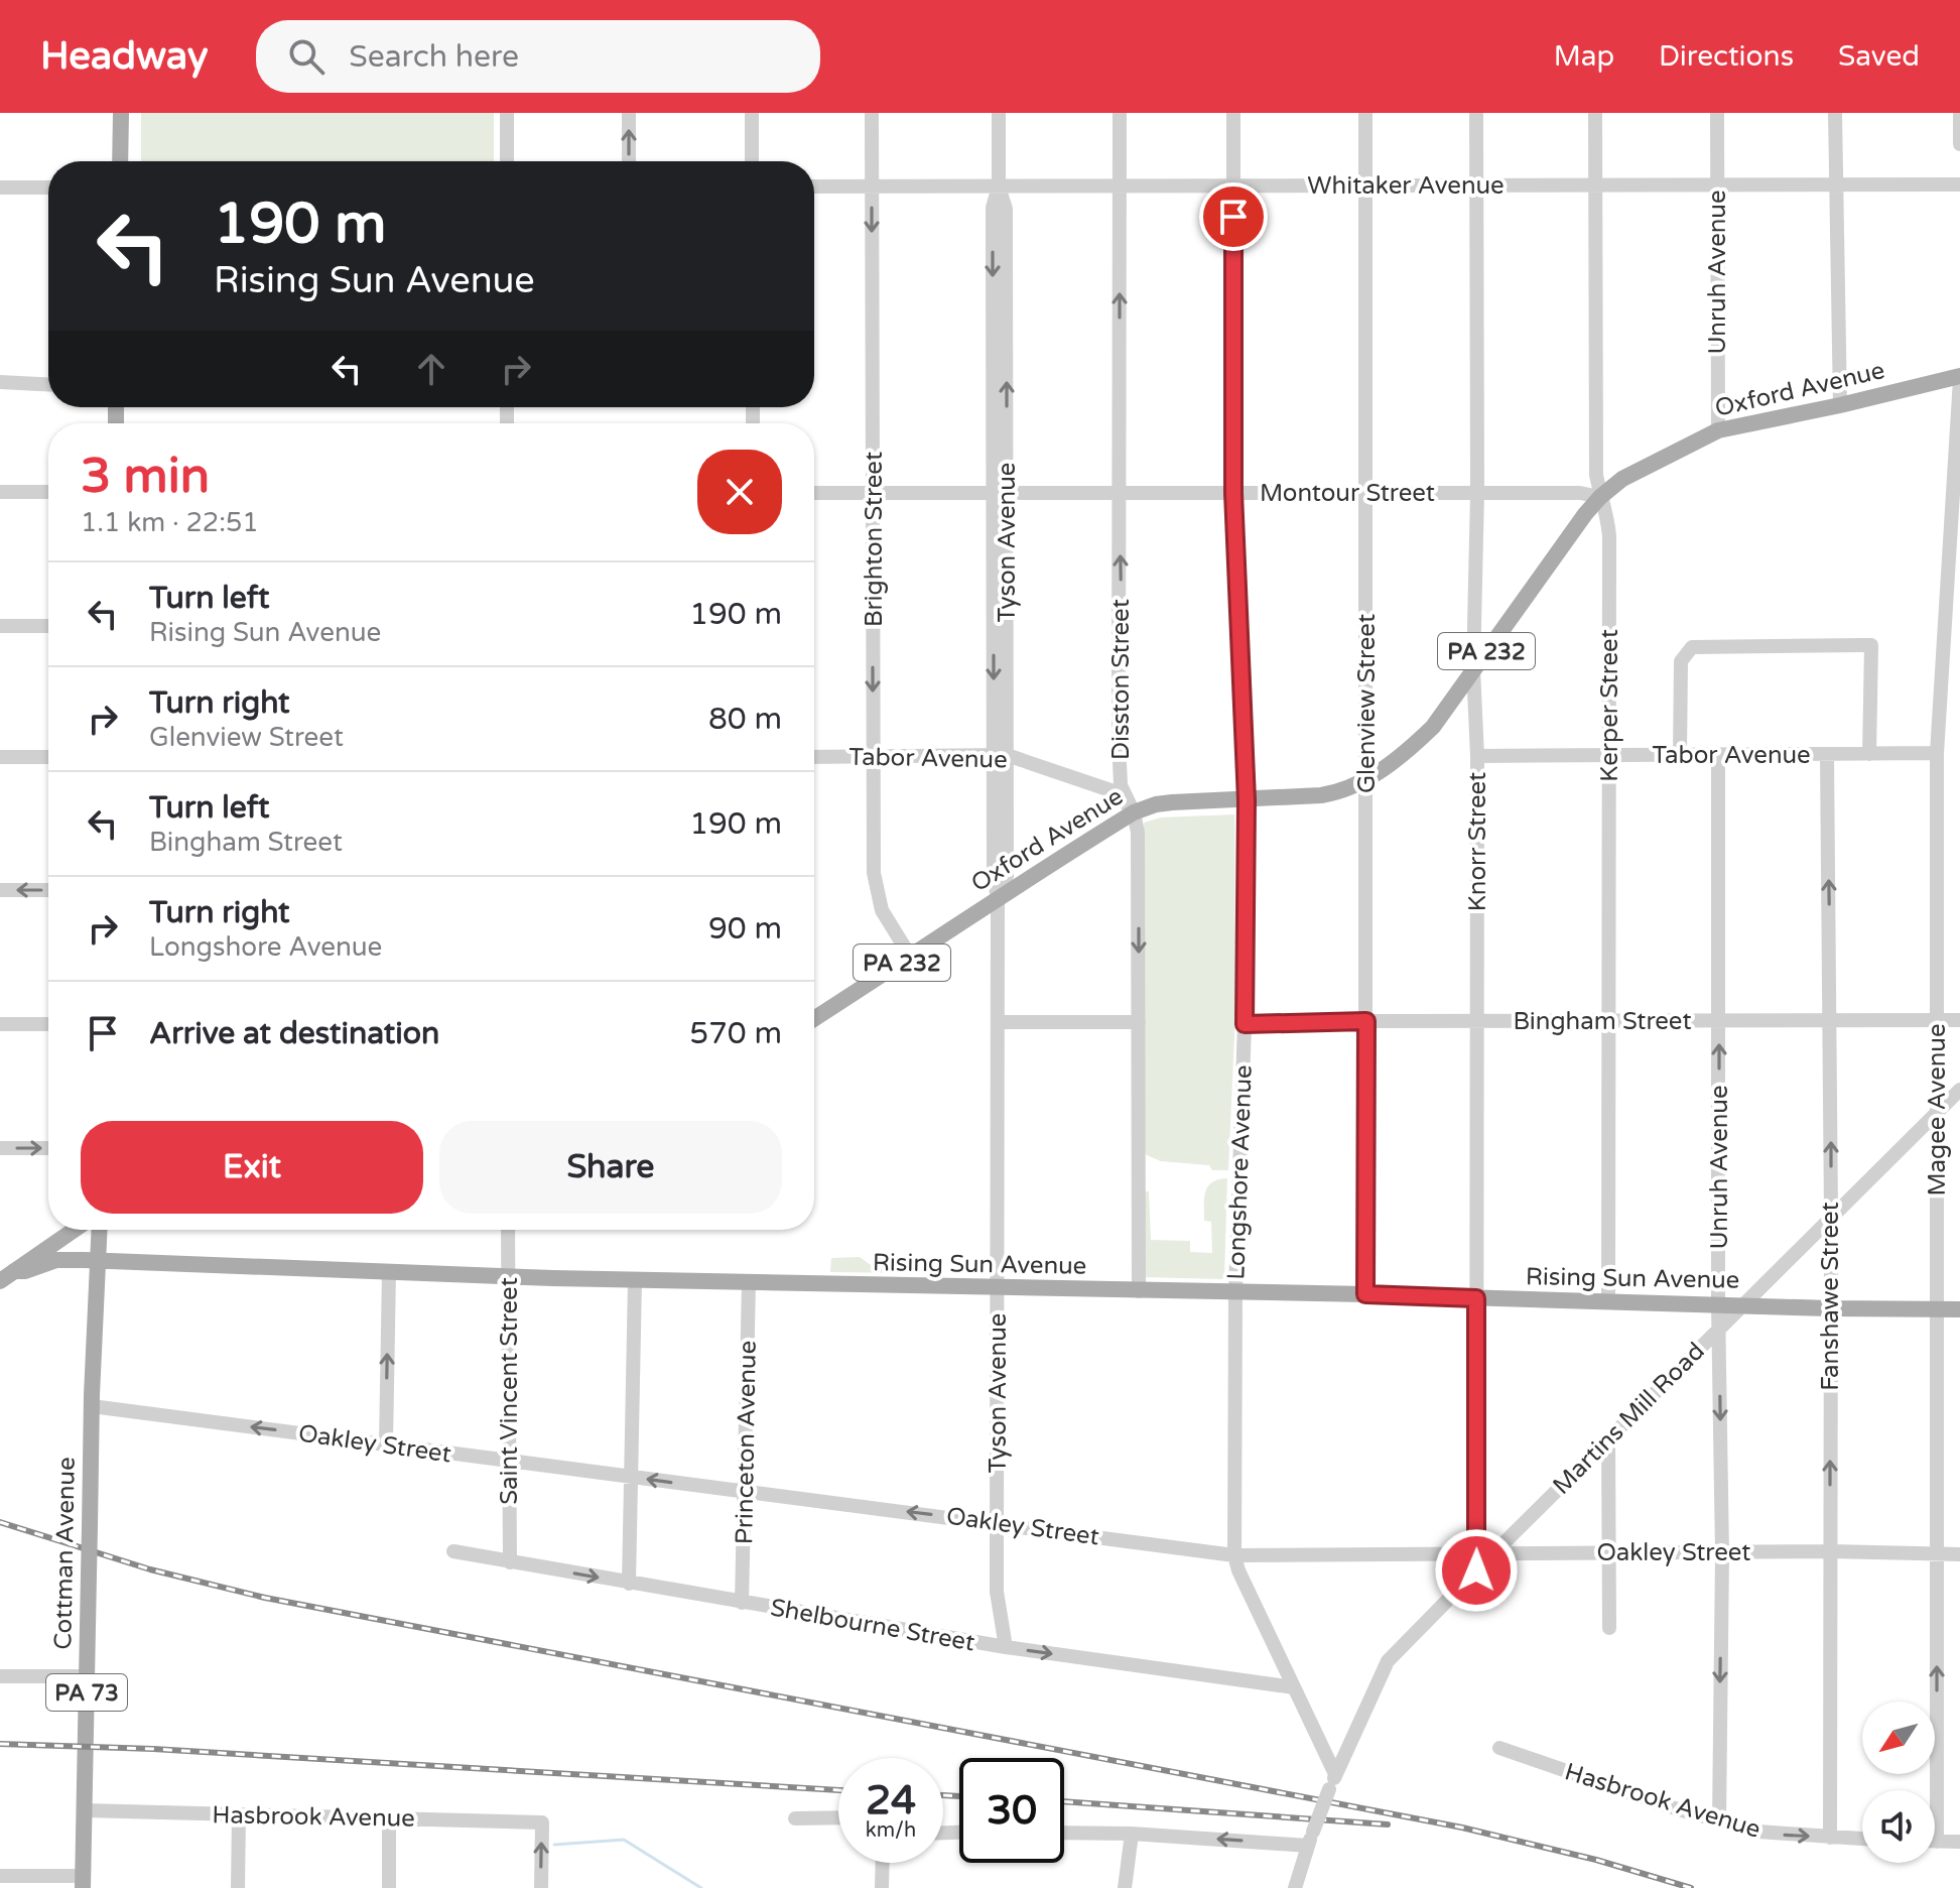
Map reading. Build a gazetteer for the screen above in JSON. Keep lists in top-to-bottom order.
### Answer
{
  "streets": {
    "main road": [
      "Oxford Avenue",
      "PA 232",
      "Rising Sun Avenue",
      "Cottman Avenue",
      "PA 73"
    ],
    "street": [
      "Whitaker Avenue",
      "Unruh Avenue",
      "Montour Street",
      "Brighton Street",
      "Tyson Avenue",
      "Disston Street",
      "Glenview Street",
      "Kerper Street",
      "Tabor Avenue",
      "Knorr Street",
      "Bingham Street",
      "Magee Avenue",
      "Longshore Avenue",
      "Fanshawe Street",
      "Saint Vincent Street",
      "Martins Mill Road",
      "Princeton Avenue",
      "Oakley Street",
      "Shelbourne Street",
      "Hasbrook Avenue"
    ]
  },
  "crossings": [
    ["Whitaker Avenue", "Unruh Avenue"],
    ["Whitaker Avenue", "Brighton Street"],
    ["Whitaker Avenue", "Tyson Avenue"],
    ["Whitaker Avenue", "Disston Street"],
    ["Whitaker Avenue", "Glenview Street"],
    ["Whitaker Avenue", "Kerper Street"],
    ["Whitaker Avenue", "Knorr Street"],
    ["Whitaker Avenue", "Longshore Avenue"],
    ["Unruh Avenue", "Oxford Avenue"],
    ["Unruh Avenue", "Tabor Avenue"],
    ["Unruh Avenue", "Bingham Street"],
    ["Unruh Avenue", "Rising Sun Avenue"],
    ["Unruh Avenue", "Martins Mill Road"],
    ["Unruh Avenue", "Oakley Street"],
    ["Unruh Avenue", "Hasbrook Avenue"],
    ["Oxford Avenue", "Montour Street"],
    ["Oxford Avenue", "Brighton Street"],
    ["Oxford Avenue", "Tyson Avenue"],
    ["Oxford Avenue", "Disston Street"],
    ["Oxford Avenue", "Glenview Street"],
    ["Oxford Avenue", "Kerper Street"],
    ["Oxford Avenue", "Tabor Avenue"],
    ["Oxford Avenue", "Knorr Street"],
    ["Oxford Avenue", "Magee Avenue"],
    ["Oxford Avenue", "Longshore Avenue"],
    ["Montour Street", "Brighton Street"],
    ["Montour Street", "Tyson Avenue"],
    ["Montour Street", "Disston Street"],
    ["Montour Street", "Glenview Street"],
    ["Montour Street", "Kerper Street"],
    ["Montour Street", "Knorr Street"],
    ["Montour Street", "Longshore Avenue"],
    ["Brighton Street", "Tabor Avenue"],
    ["Tyson Avenue", "Tabor Avenue"],
    ["Tyson Avenue", "Rising Sun Avenue"],
    ["Tyson Avenue", "Oakley Street"],
    ["Tyson Avenue", "Shelbourne Street"],
    ["Disston Street", "Tabor Avenue"],
    ["Disston Street", "Rising Sun Avenue"],
    ["Glenview Street", "Bingham Street"],
    ["Glenview Street", "Rising Sun Avenue"],
    ["Kerper Street", "Tabor Avenue"],
    ["Kerper Street", "Bingham Street"],
    ["Kerper Street", "Rising Sun Avenue"],
    ["Tabor Avenue", "Knorr Street"],
    ["Tabor Avenue", "Magee Avenue"],
    ["Tabor Avenue", "Fanshawe Street"],
    ["Knorr Street", "Bingham Street"],
    ["Knorr Street", "Longshore Avenue"],
    ["Knorr Street", "Rising Sun Avenue"],
    ["Knorr Street", "Martins Mill Road"],
    ["Knorr Street", "Oakley Street"],
    ["Bingham Street", "Magee Avenue"],
    ["Bingham Street", "Longshore Avenue"],
    ["Bingham Street", "Fanshawe Street"],
    ["Magee Avenue", "Rising Sun Avenue"],
    ["Magee Avenue", "Martins Mill Road"],
    ["Magee Avenue", "Oakley Street"],
    ["Longshore Avenue", "Rising Sun Avenue"],
    ["Longshore Avenue", "Oakley Street"],
    ["Longshore Avenue", "Shelbourne Street"],
    ["Rising Sun Avenue", "Fanshawe Street"],
    ["Rising Sun Avenue", "Saint Vincent Street"],
    ["Rising Sun Avenue", "Martins Mill Road"],
    ["Rising Sun Avenue", "Princeton Avenue"],
    ["Rising Sun Avenue", "Cottman Avenue"],
    ["Fanshawe Street", "Martins Mill Road"],
    ["Fanshawe Street", "Oakley Street"],
    ["Fanshawe Street", "Hasbrook Avenue"],
    ["Saint Vincent Street", "Oakley Street"],
    ["Saint Vincent Street", "Shelbourne Street"],
    ["Martins Mill Road", "Oakley Street"],
    ["Princeton Avenue", "Oakley Street"],
    ["Princeton Avenue", "Shelbourne Street"],
    ["Oakley Street", "Cottman Avenue"],
    ["Cottman Avenue", "Hasbrook Avenue"]
  ],
  "one_way": [
    "Brighton Street",
    "Fanshawe Street",
    "Oakley Street",
    "Shelbourne Street"
  ],
  "north": "bottom left",
  "page": {
    "header": "Headway",
    "search": "Search here",
    "nav": ["Map", "Directions", "Saved"],
    "turn": ["190 m", "Rising Sun Avenue"],
    "heading": ["3 min", "1.1 km · 22:51"],
    "list": [
      {
        "name": "Turn left",
        "note": "Rising Sun Avenue",
        "value": "190 m"
      },
      {
        "name": "Turn right",
        "note": "Glenview Street",
        "value": "80 m"
      },
      {
        "name": "Turn left",
        "note": "Bingham Street",
        "value": "190 m"
      },
      {
        "name": "Turn right",
        "note": "Longshore Avenue",
        "value": "90 m"
      },
      {
        "name": "Arrive at destination",
        "value": "570 m"
      }
    ],
    "buttons": ["Exit", "Share"],
    "speed": "24 km/h",
    "limit": "30"
  }
}
